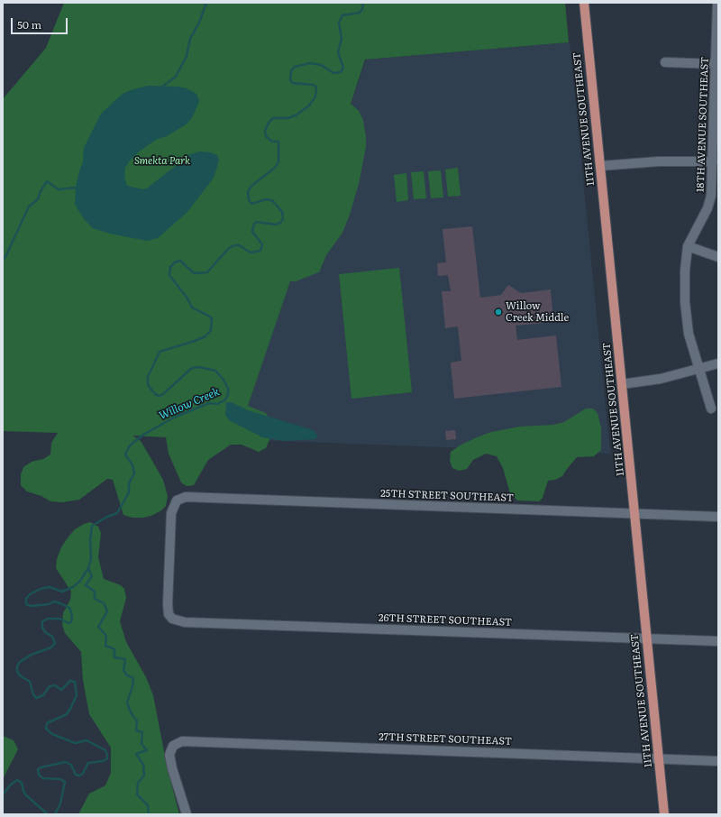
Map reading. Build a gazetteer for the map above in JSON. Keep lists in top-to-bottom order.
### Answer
{
  "streets": {
    "main road": ["11TH AVENUE SOUTHEAST"],
    "street": [
      "18TH AVENUE SOUTHEAST",
      "25TH STREET SOUTHEAST",
      "26TH STREET SOUTHEAST",
      "27TH STREET SOUTHEAST"
    ]
  },
  "crossings": [
    ["11TH AVENUE SOUTHEAST", "25TH STREET SOUTHEAST"],
    ["11TH AVENUE SOUTHEAST", "26TH STREET SOUTHEAST"],
    ["11TH AVENUE SOUTHEAST", "27TH STREET SOUTHEAST"],
    ["25TH STREET SOUTHEAST", "26TH STREET SOUTHEAST"]
  ],
  "water": ["Willow Creek"],
  "parks": ["Smekta Park"],
  "places": ["Willow Creek Middle"],
  "scale_bar": "50 m"
}
